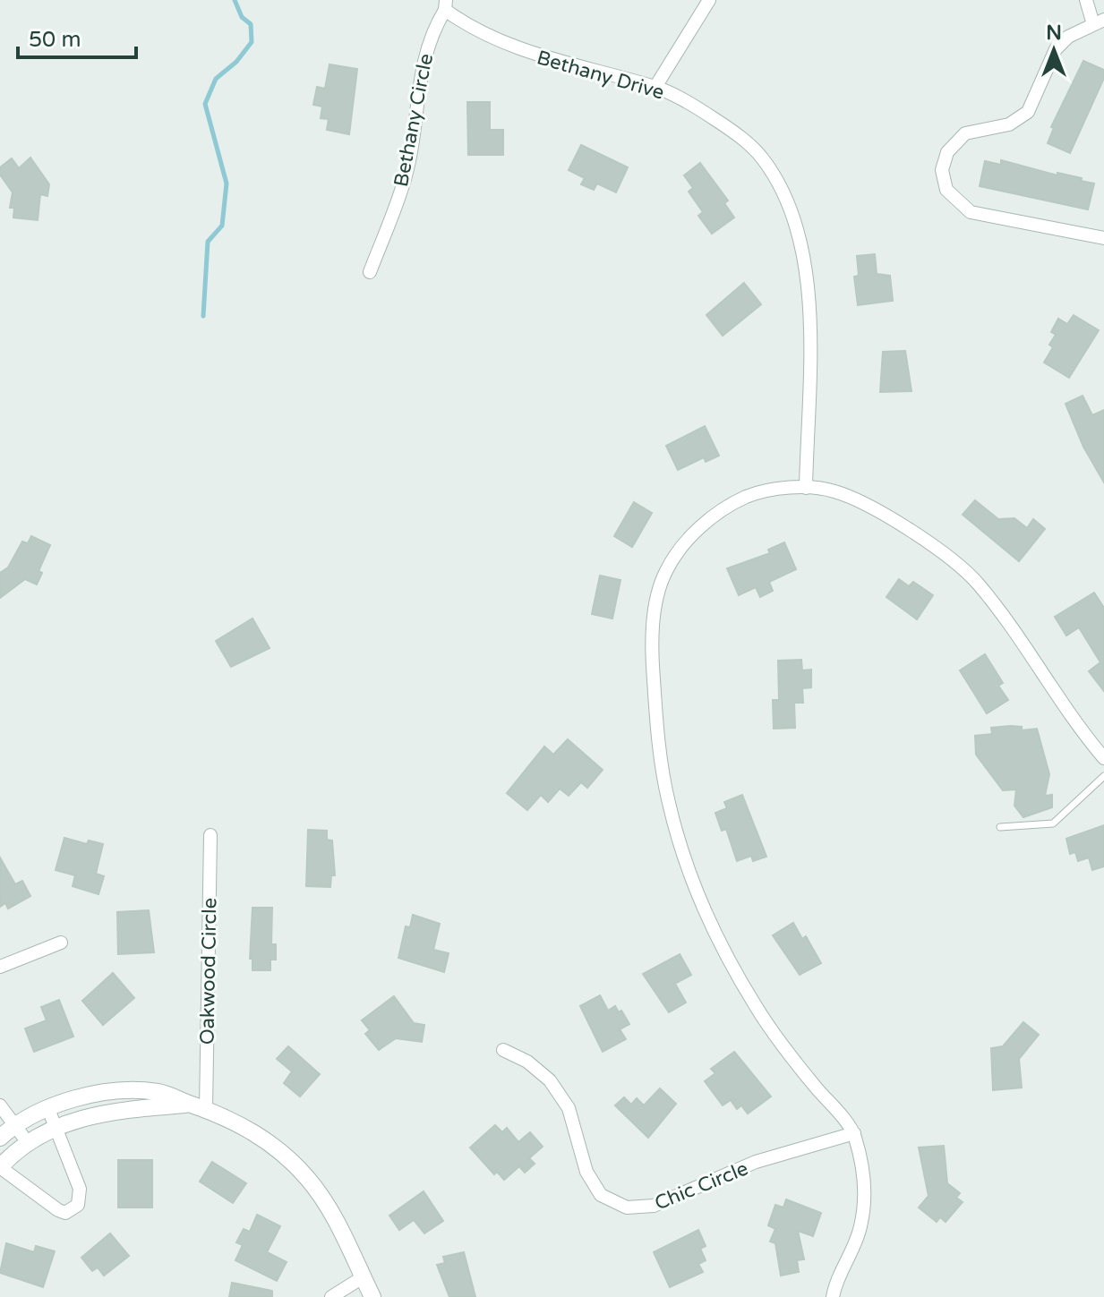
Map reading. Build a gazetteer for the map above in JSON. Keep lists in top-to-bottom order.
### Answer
{
  "streets": {
    "street": [
      "Bethany Drive",
      "Bethany Circle",
      "Oakwood Circle",
      "Chic Circle"
    ]
  },
  "crossings": [
    ["Bethany Drive", "Bethany Circle"]
  ],
  "scale_bar": "50 m",
  "north": "top"
}
